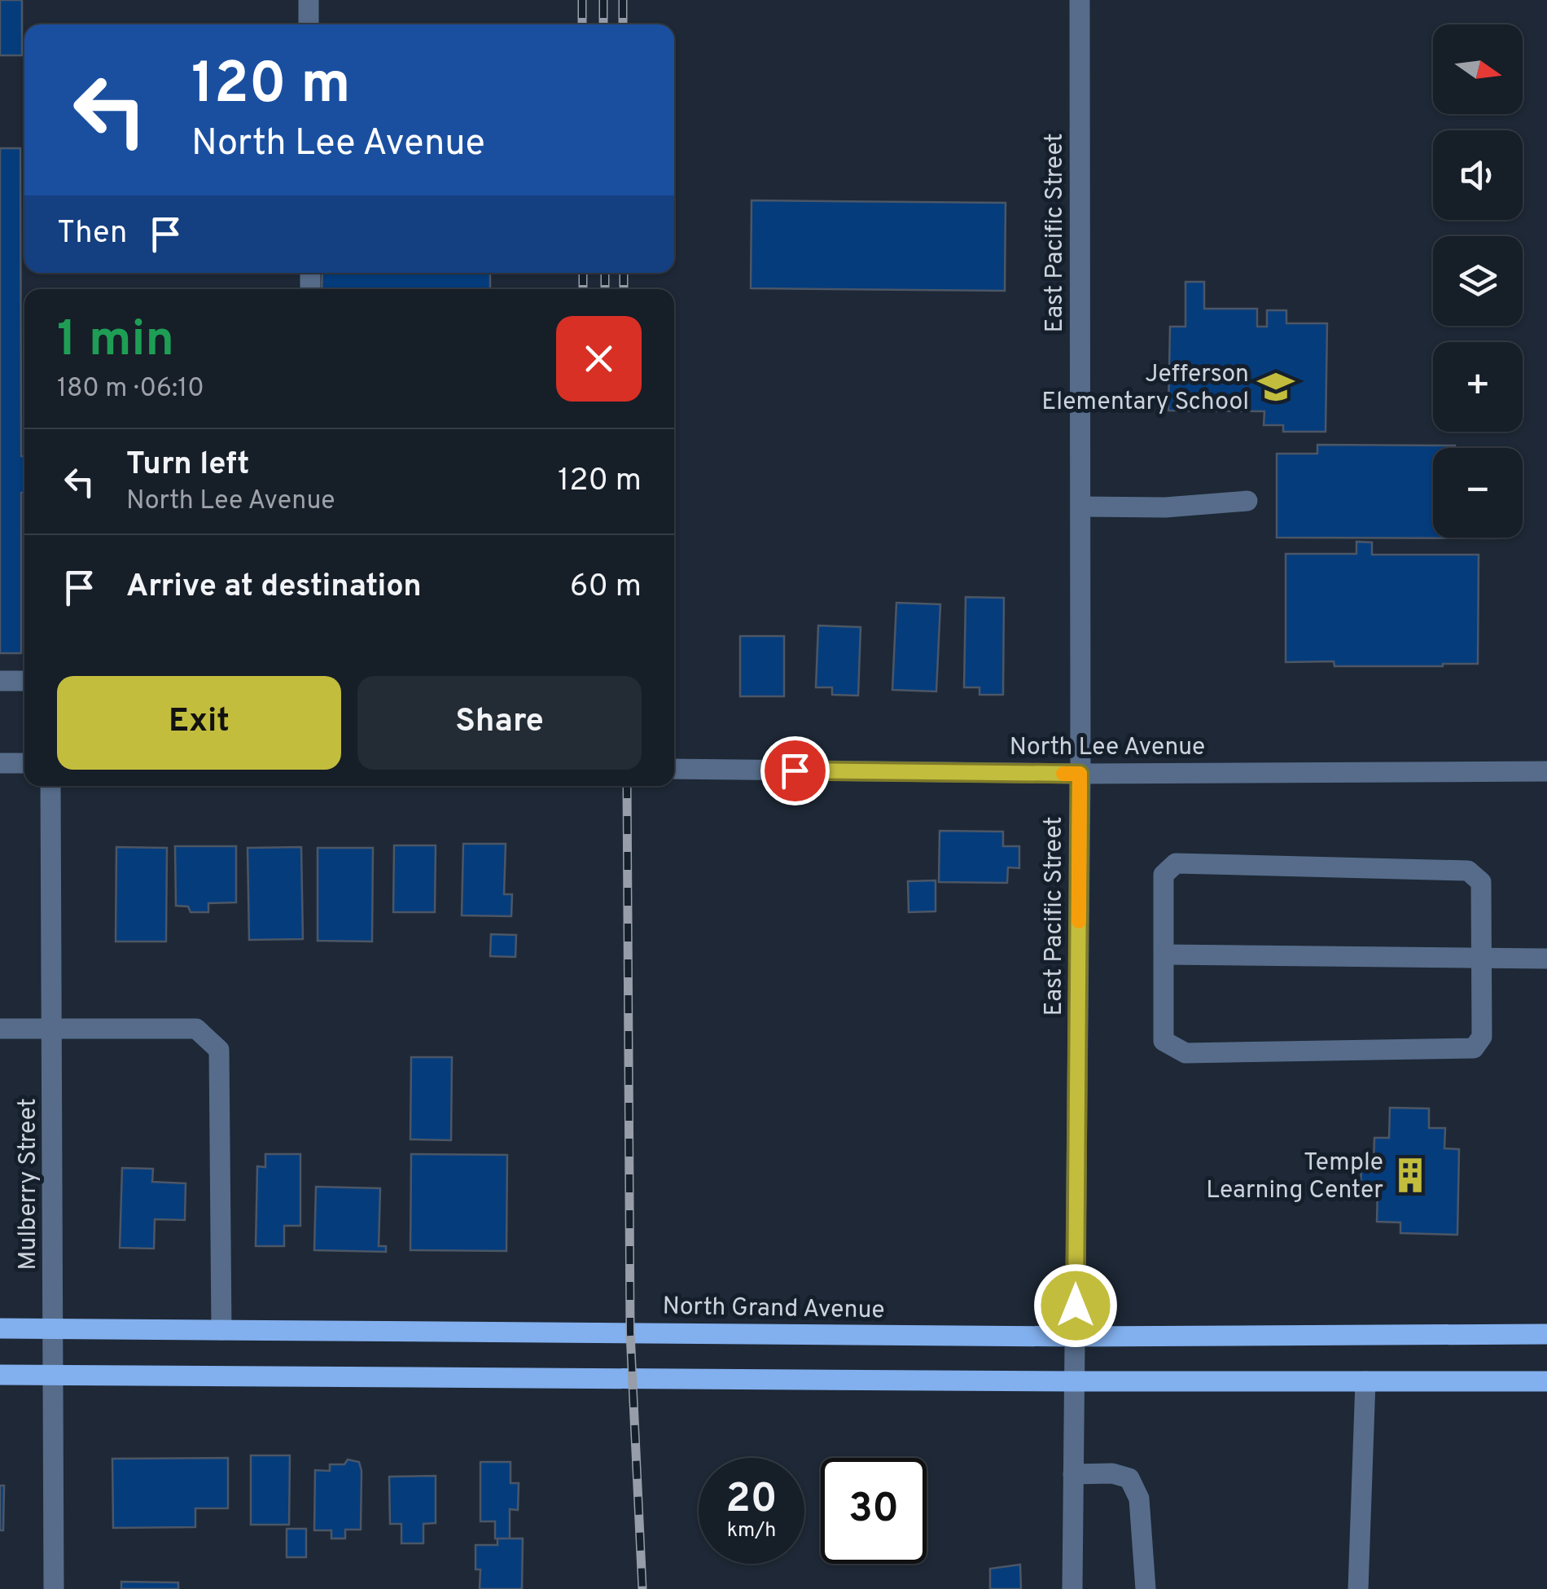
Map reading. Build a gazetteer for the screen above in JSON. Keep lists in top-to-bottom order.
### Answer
{
  "streets": {
    "main road": ["North Grand Avenue"],
    "street": ["East Pacific Street", "North Lee Avenue", "Mulberry Street"]
  },
  "crossings": [
    ["East Pacific Street", "North Lee Avenue"],
    ["East Pacific Street", "North Grand Avenue"],
    ["Mulberry Street", "North Grand Avenue"]
  ],
  "places": {
    "school or university": ["Jefferson Elementary School"],
    "building": ["Temple Learning Center"]
  },
  "north": "right",
  "page": {
    "map_buttons": ["+", "−"],
    "turn": ["120 m", "North Lee Avenue"],
    "then": "Then",
    "heading": ["1 min", "180 m · 06:10"],
    "list": [
      {
        "name": "Turn left",
        "note": "North Lee Avenue",
        "value": "120 m"
      },
      {
        "name": "Arrive at destination",
        "value": "60 m"
      }
    ],
    "buttons": ["Exit", "Share"],
    "speed": "20 km/h",
    "limit": "30"
  }
}
